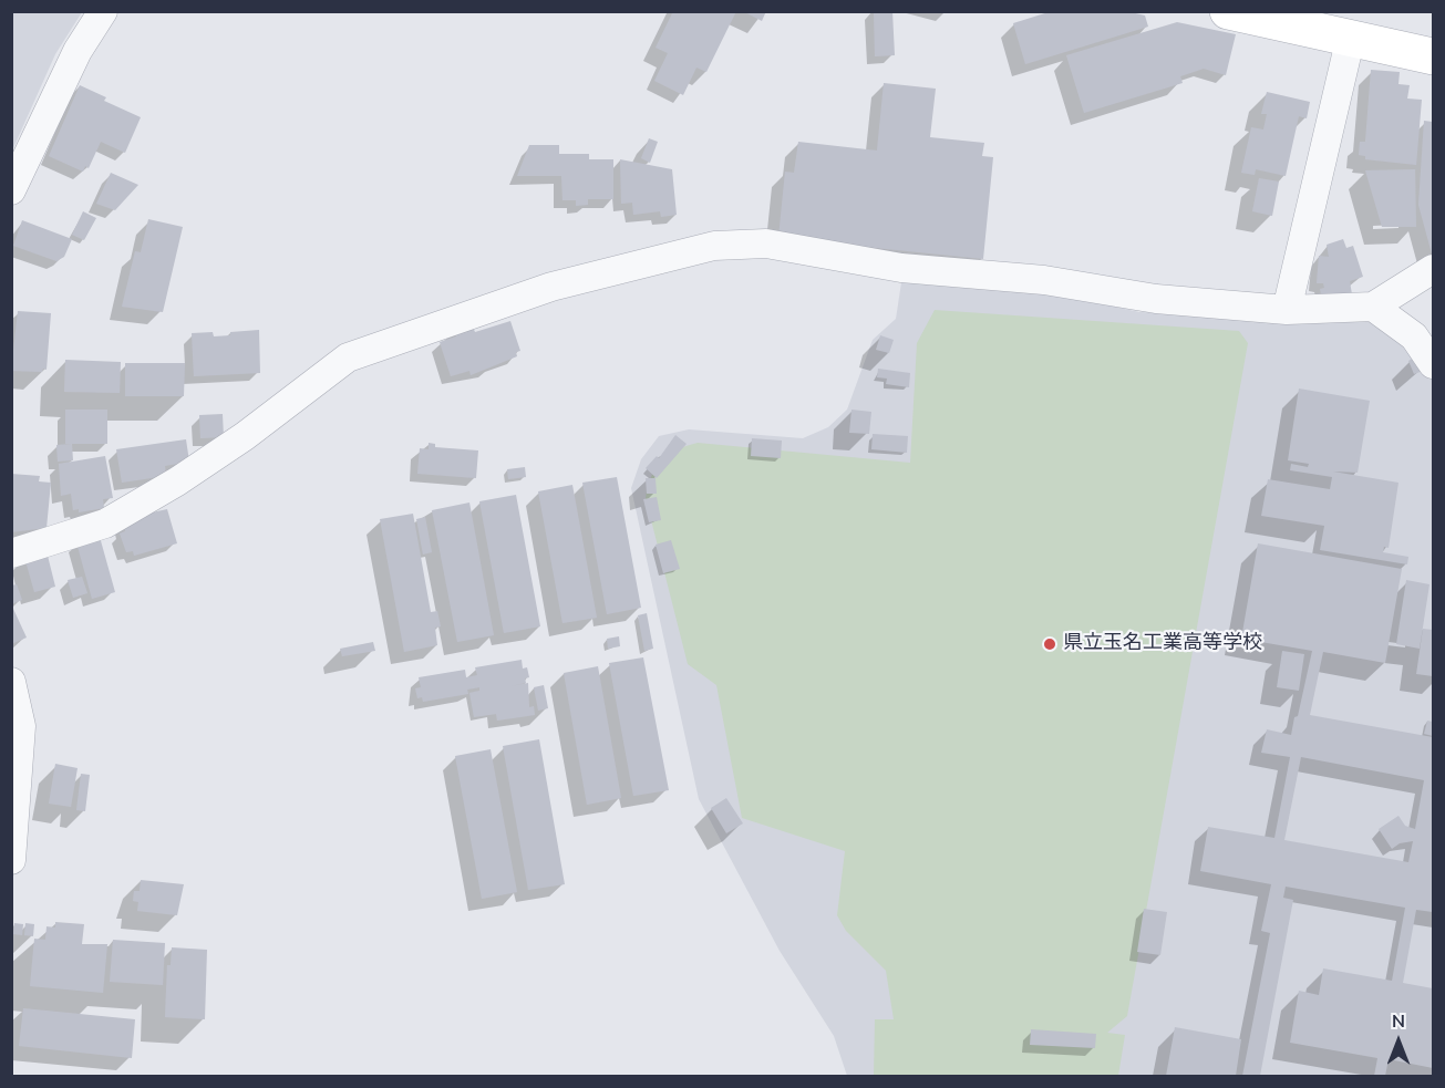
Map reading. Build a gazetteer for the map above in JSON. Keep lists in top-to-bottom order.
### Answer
{
  "places": ["県立玉名工業高等学校"],
  "north": "top"
}
